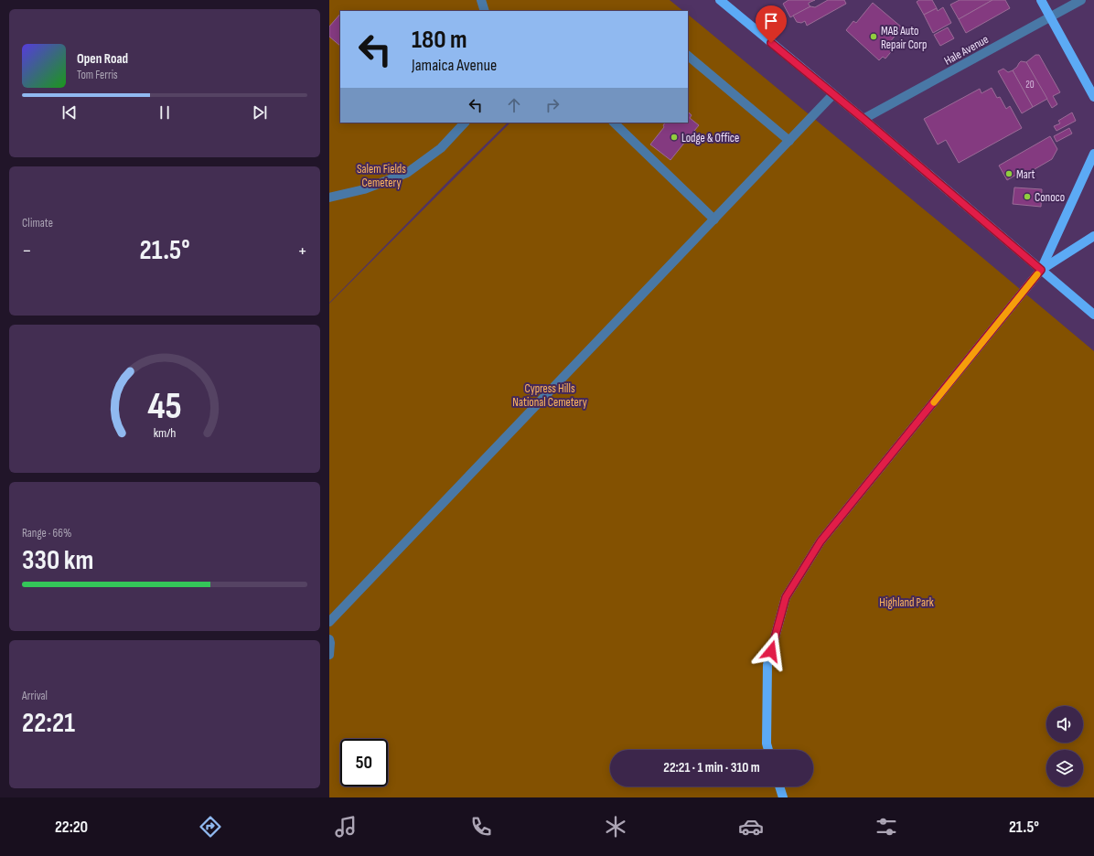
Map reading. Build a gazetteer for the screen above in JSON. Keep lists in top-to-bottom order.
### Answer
{
  "streets": {
    "street": ["Hale Avenue"]
  },
  "parks": ["Salem Fields Cemetery", "Cypress Hills National Cemetery", "Highland Park"],
  "places": [
    "MAB Auto Repair Corp",
    "Lodge & Office",
    "Mart",
    "Conoco"
  ],
  "house_numbers": ["20"],
  "page": {
    "turn": ["180 m", "Jamaica Avenue"],
    "song": ["Open Road", "Tom Ferris"],
    "tile": [
      "Climate",
      ["Range · 66%", "330 km"],
      ["Arrival", "22:21"]
    ],
    "heat": ["−", "21.5°", "+"],
    "limit": "50",
    "trip": "22:21 · 1 min · 310 m",
    "tabs": ["22:20", "21.5°"],
    "gauge": ["45", "km/h"]
  }
}
